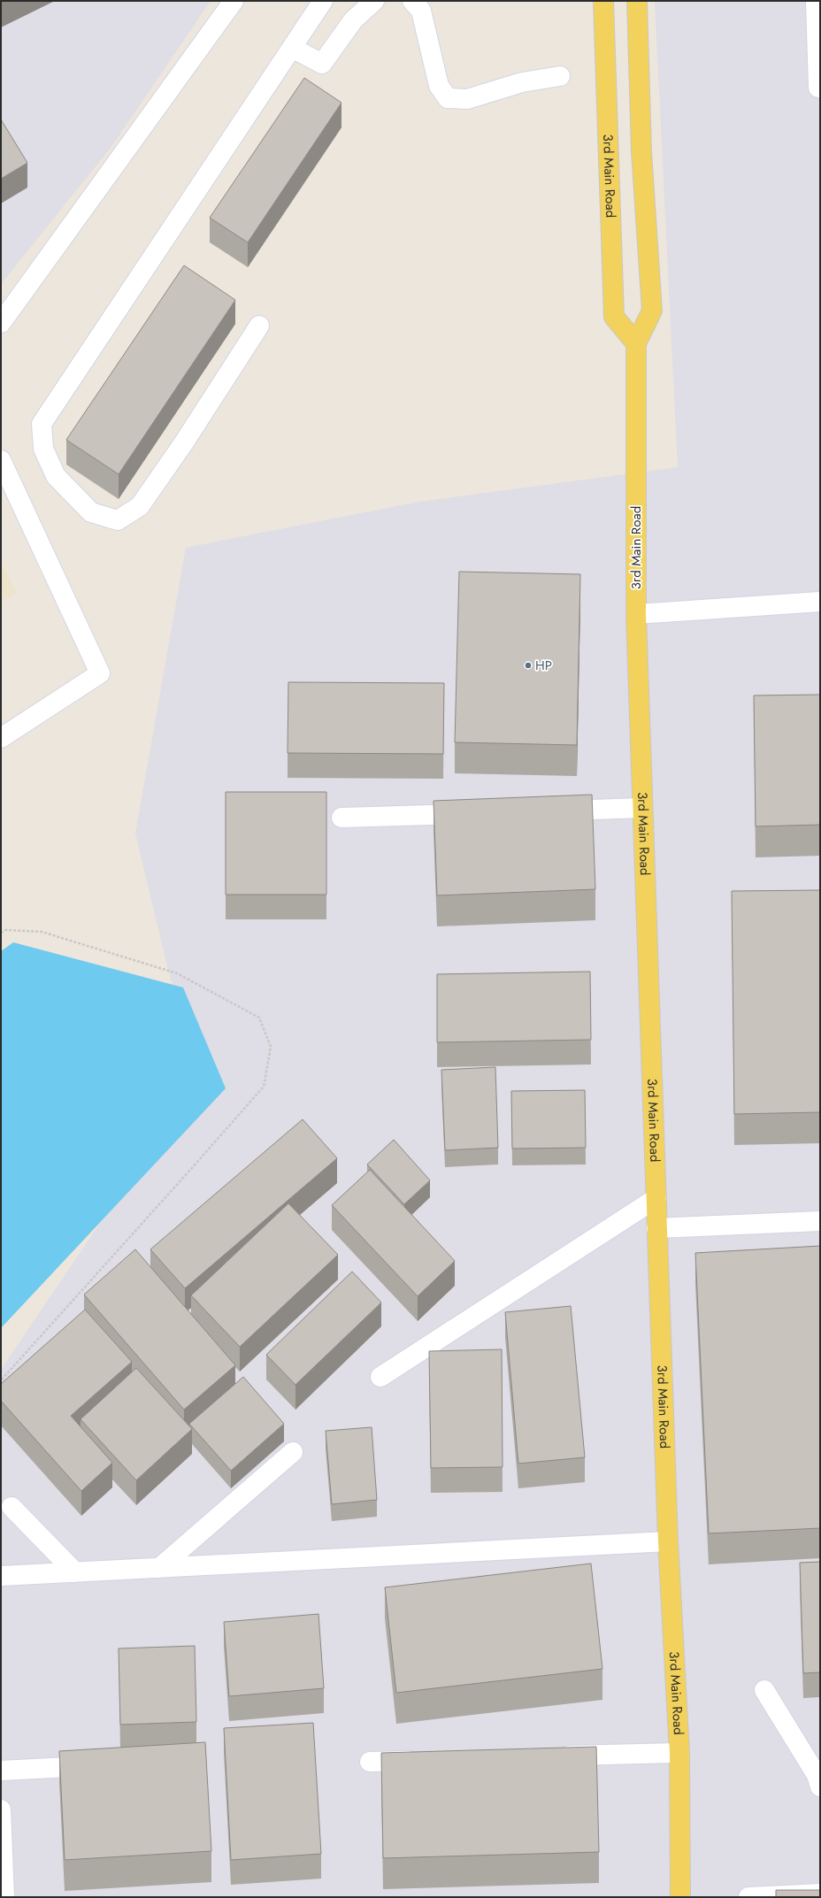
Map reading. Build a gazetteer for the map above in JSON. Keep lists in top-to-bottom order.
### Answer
{
  "streets": {
    "main road": ["3rd Main Road"]
  },
  "places": ["HP"]
}
